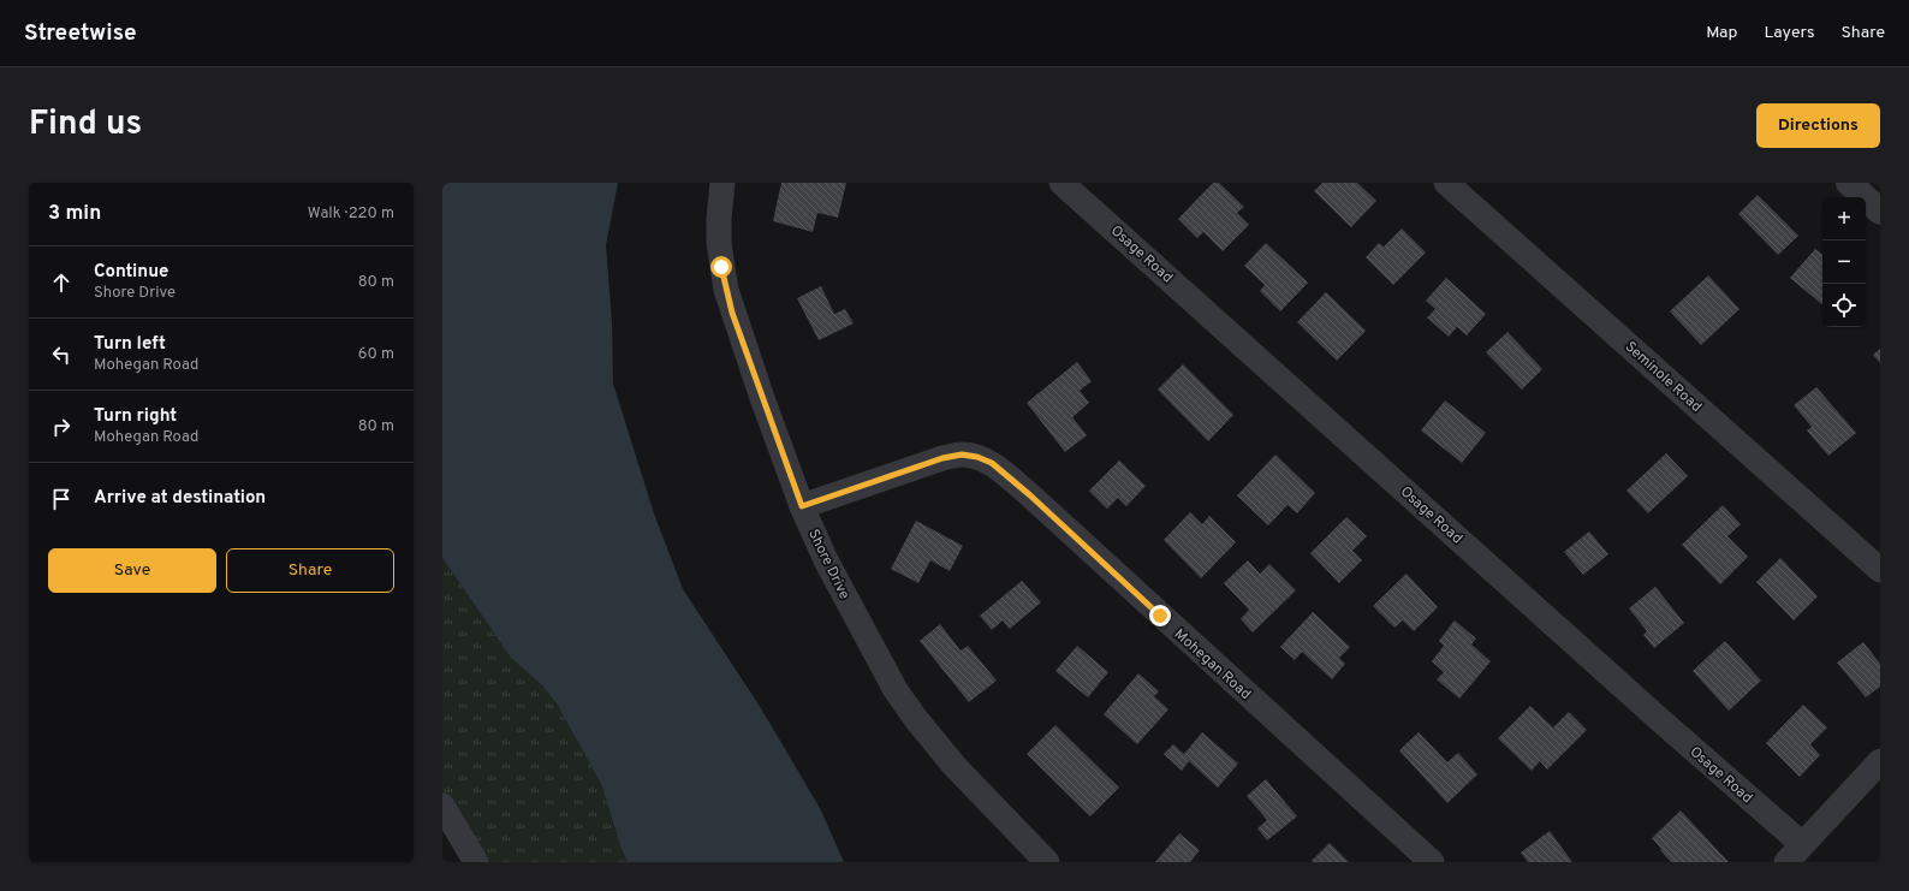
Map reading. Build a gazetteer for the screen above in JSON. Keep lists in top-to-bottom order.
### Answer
{
  "streets": {
    "street": [
      "Osage Road",
      "Seminole Road",
      "Shore Drive",
      "Mohegan Road"
    ]
  },
  "crossings": [
    ["Shore Drive", "Mohegan Road"]
  ],
  "page": {
    "header": "Streetwise",
    "nav": ["Map", "Layers", "Share"],
    "title": "Find us",
    "buttons": [
      "Directions",
      ["Save", "Share"]
    ],
    "heading": ["3 min", "Walk · 220 m"],
    "map_buttons": ["+", "−"],
    "list": [
      ["Continue", "Shore Drive", "80 m"],
      ["Turn left", "Mohegan Road", "60 m"],
      ["Turn right", "Mohegan Road", "80 m"],
      "Arrive at destination"
    ]
  }
}
